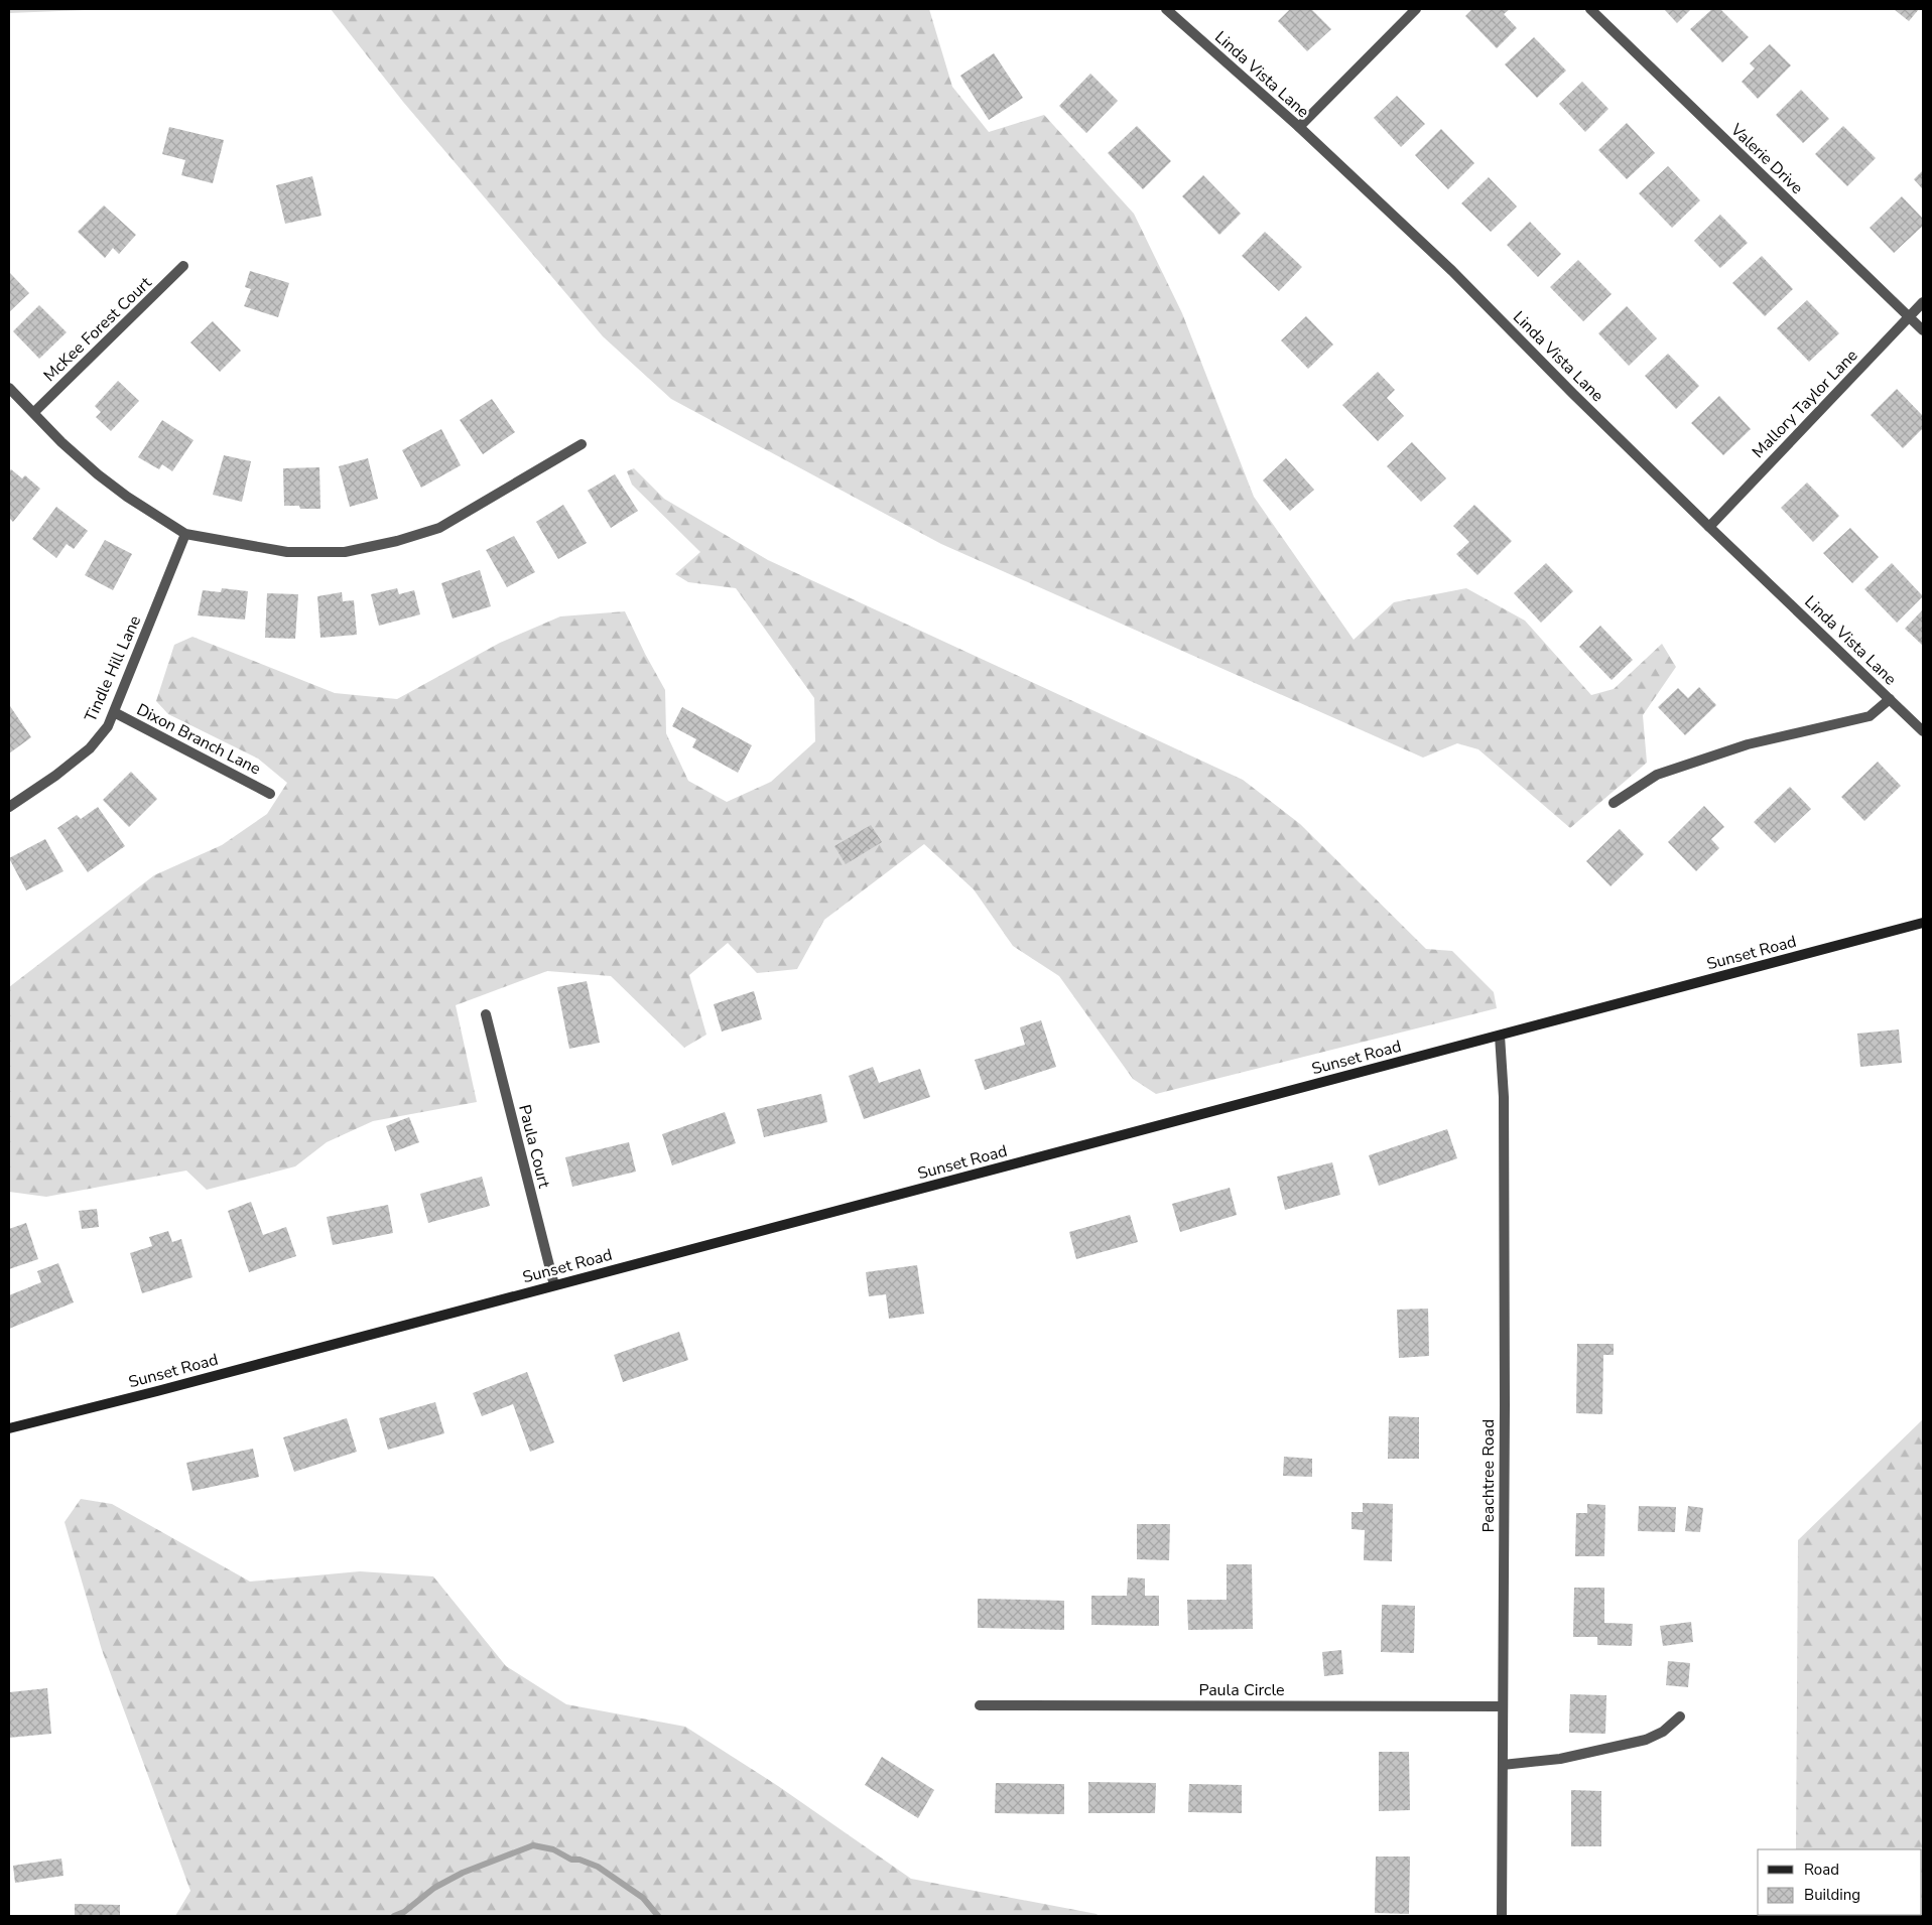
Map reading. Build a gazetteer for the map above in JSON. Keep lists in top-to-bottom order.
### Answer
{
  "streets": {
    "main road": ["Sunset Road"],
    "street": [
      "Linda Vista Lane",
      "Valerie Drive",
      "McKee Forest Court",
      "Mallory Taylor Lane",
      "Tindle Hill Lane",
      "Dixon Branch Lane",
      "Paula Court",
      "Peachtree Road",
      "Paula Circle"
    ]
  },
  "crossings": [
    ["Linda Vista Lane", "Mallory Taylor Lane"],
    ["Valerie Drive", "Mallory Taylor Lane"],
    ["Tindle Hill Lane", "Dixon Branch Lane"],
    ["Sunset Road", "Paula Court"],
    ["Sunset Road", "Peachtree Road"],
    ["Peachtree Road", "Paula Circle"]
  ],
  "legend": ["Road", "Building"]
}
